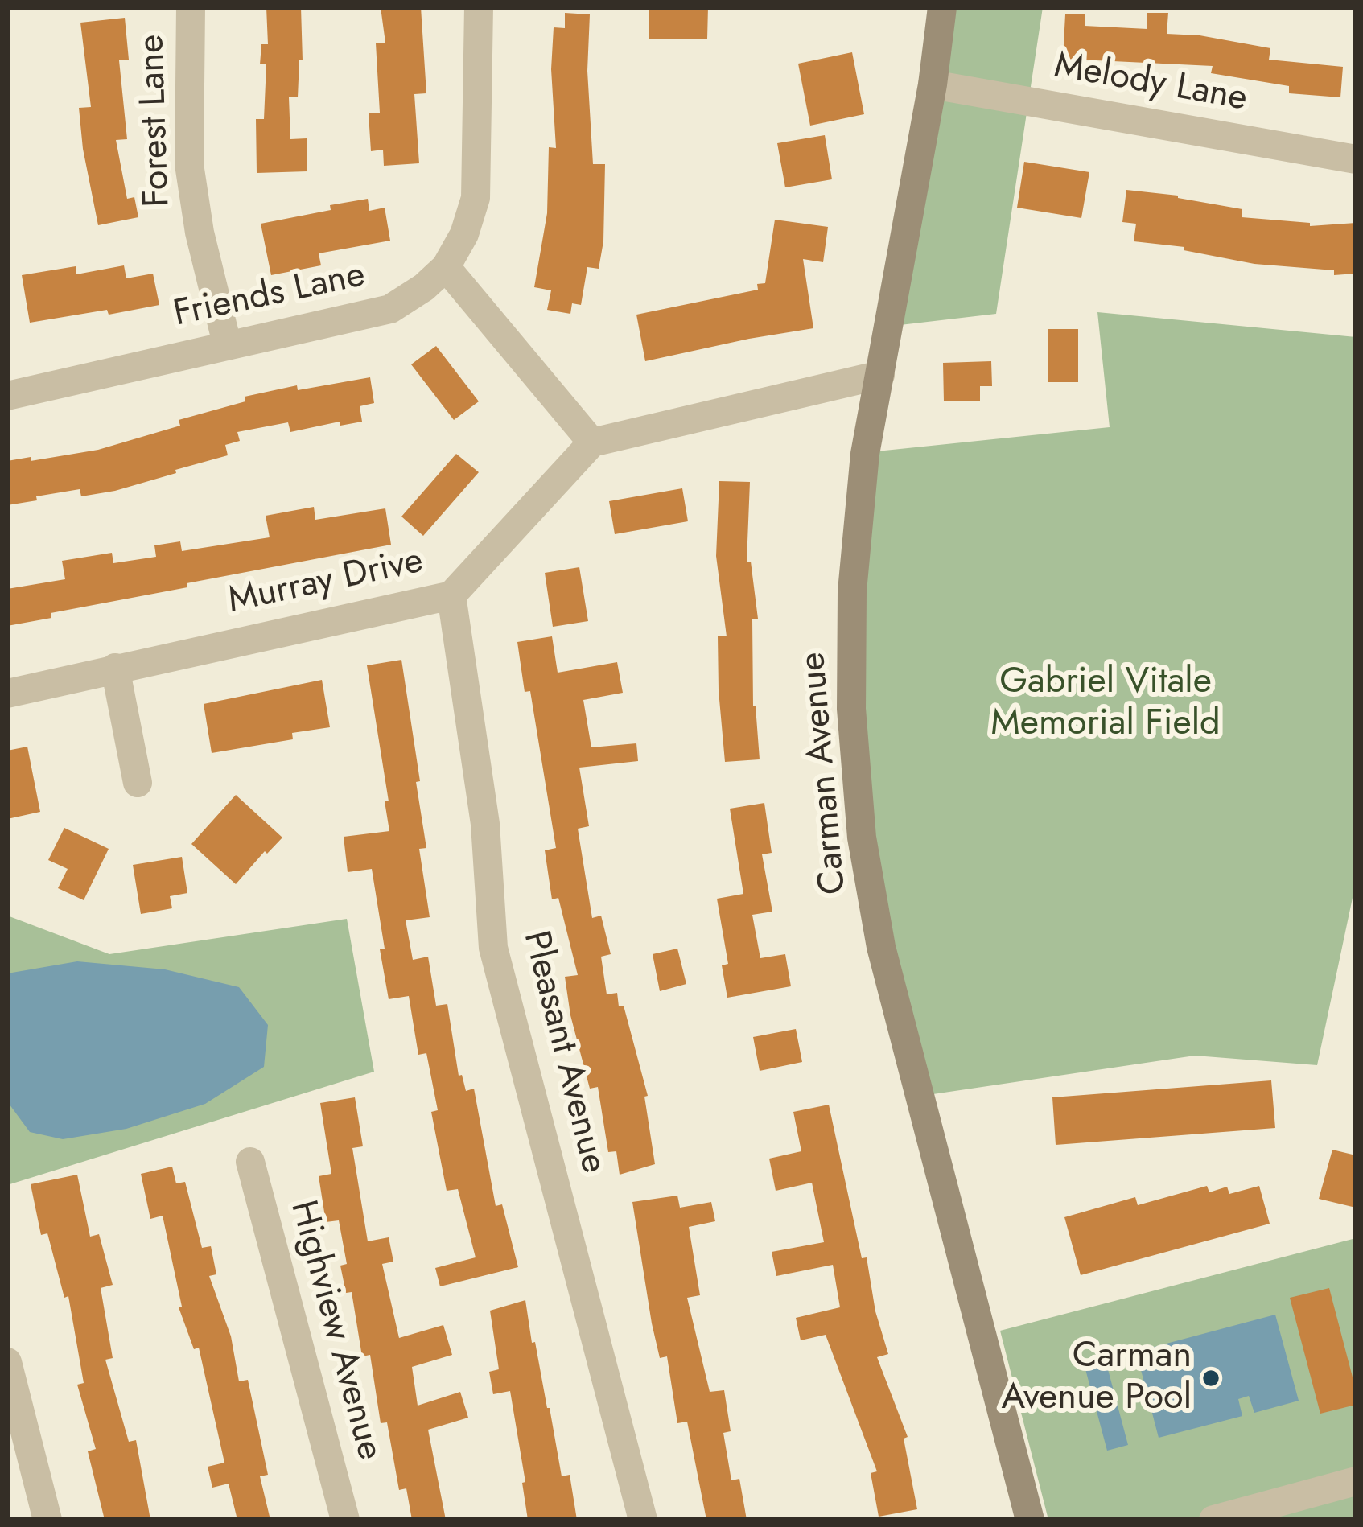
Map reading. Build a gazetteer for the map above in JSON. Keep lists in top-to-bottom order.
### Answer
{
  "streets": {
    "main road": ["Carman Avenue"],
    "street": [
      "Melody Lane",
      "Forest Lane",
      "Friends Lane",
      "Murray Drive",
      "Pleasant Avenue",
      "Highview Avenue"
    ]
  },
  "crossings": [
    ["Melody Lane", "Carman Avenue"],
    ["Forest Lane", "Friends Lane"],
    ["Murray Drive", "Pleasant Avenue"]
  ],
  "parks": ["Gabriel Vitale Memorial Field"],
  "places": ["Carman Avenue Pool"]
}
